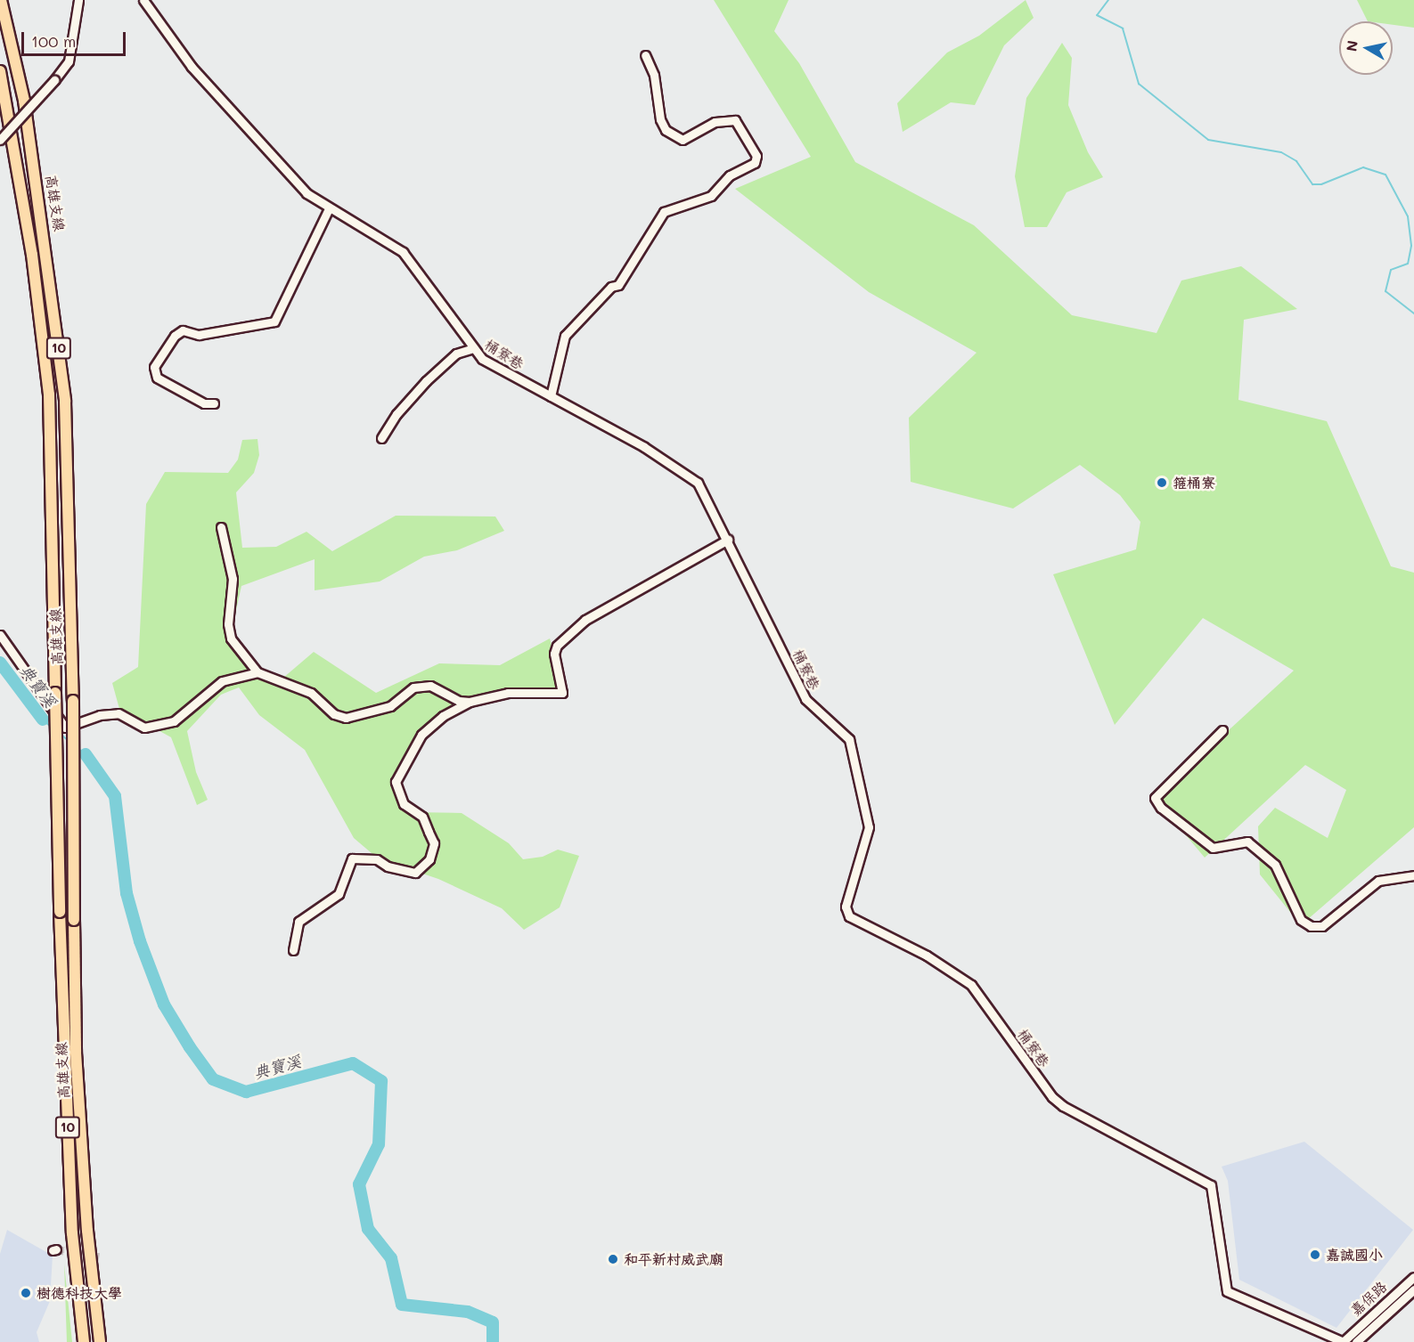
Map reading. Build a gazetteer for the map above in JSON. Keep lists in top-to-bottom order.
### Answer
{
  "streets": {
    "highway": ["高雄支線", "10"],
    "street": ["桶寮巷", "嘉保路"]
  },
  "crossings": [
    ["桶寮巷", "嘉保路"]
  ],
  "water": ["典寶溪"],
  "places": [
    "箍桶寮",
    "嘉誠國小",
    "和平新村威武廟",
    "樹德科技大學"
  ],
  "scale_bar": "100 m",
  "north": "left"
}
